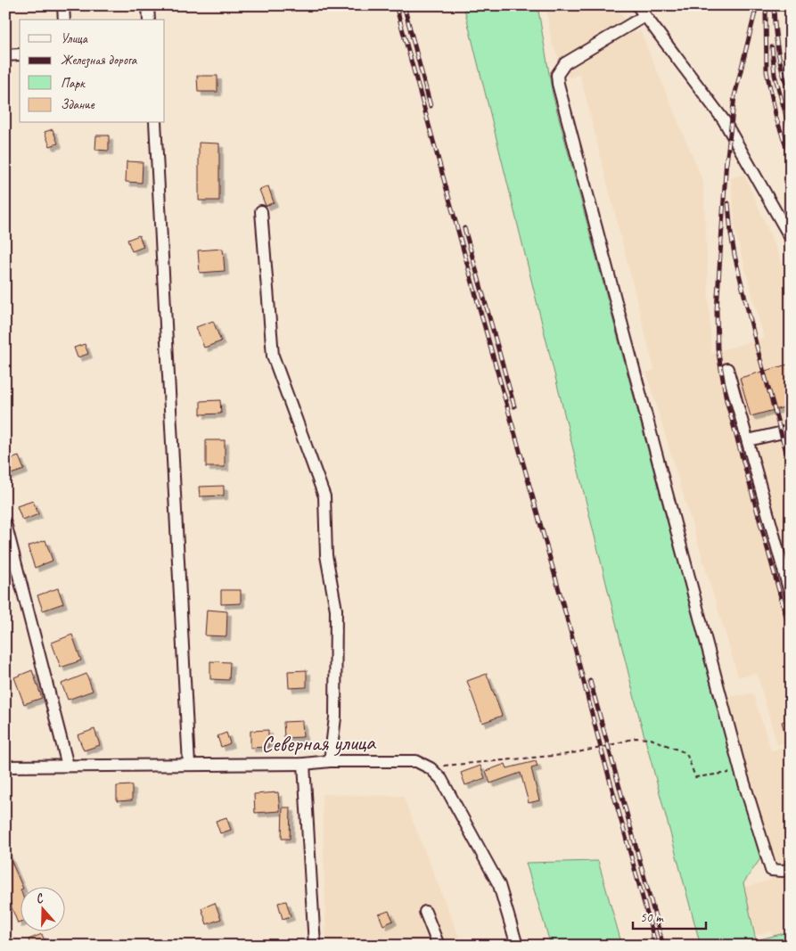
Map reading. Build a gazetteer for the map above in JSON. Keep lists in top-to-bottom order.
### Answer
{
  "streets": {
    "street": ["Северная улица"]
  },
  "legend": [
    "Улица",
    "Железная дорога",
    "Парк",
    "Здание"
  ],
  "scale_bar": "50 m",
  "north": "top"
}
